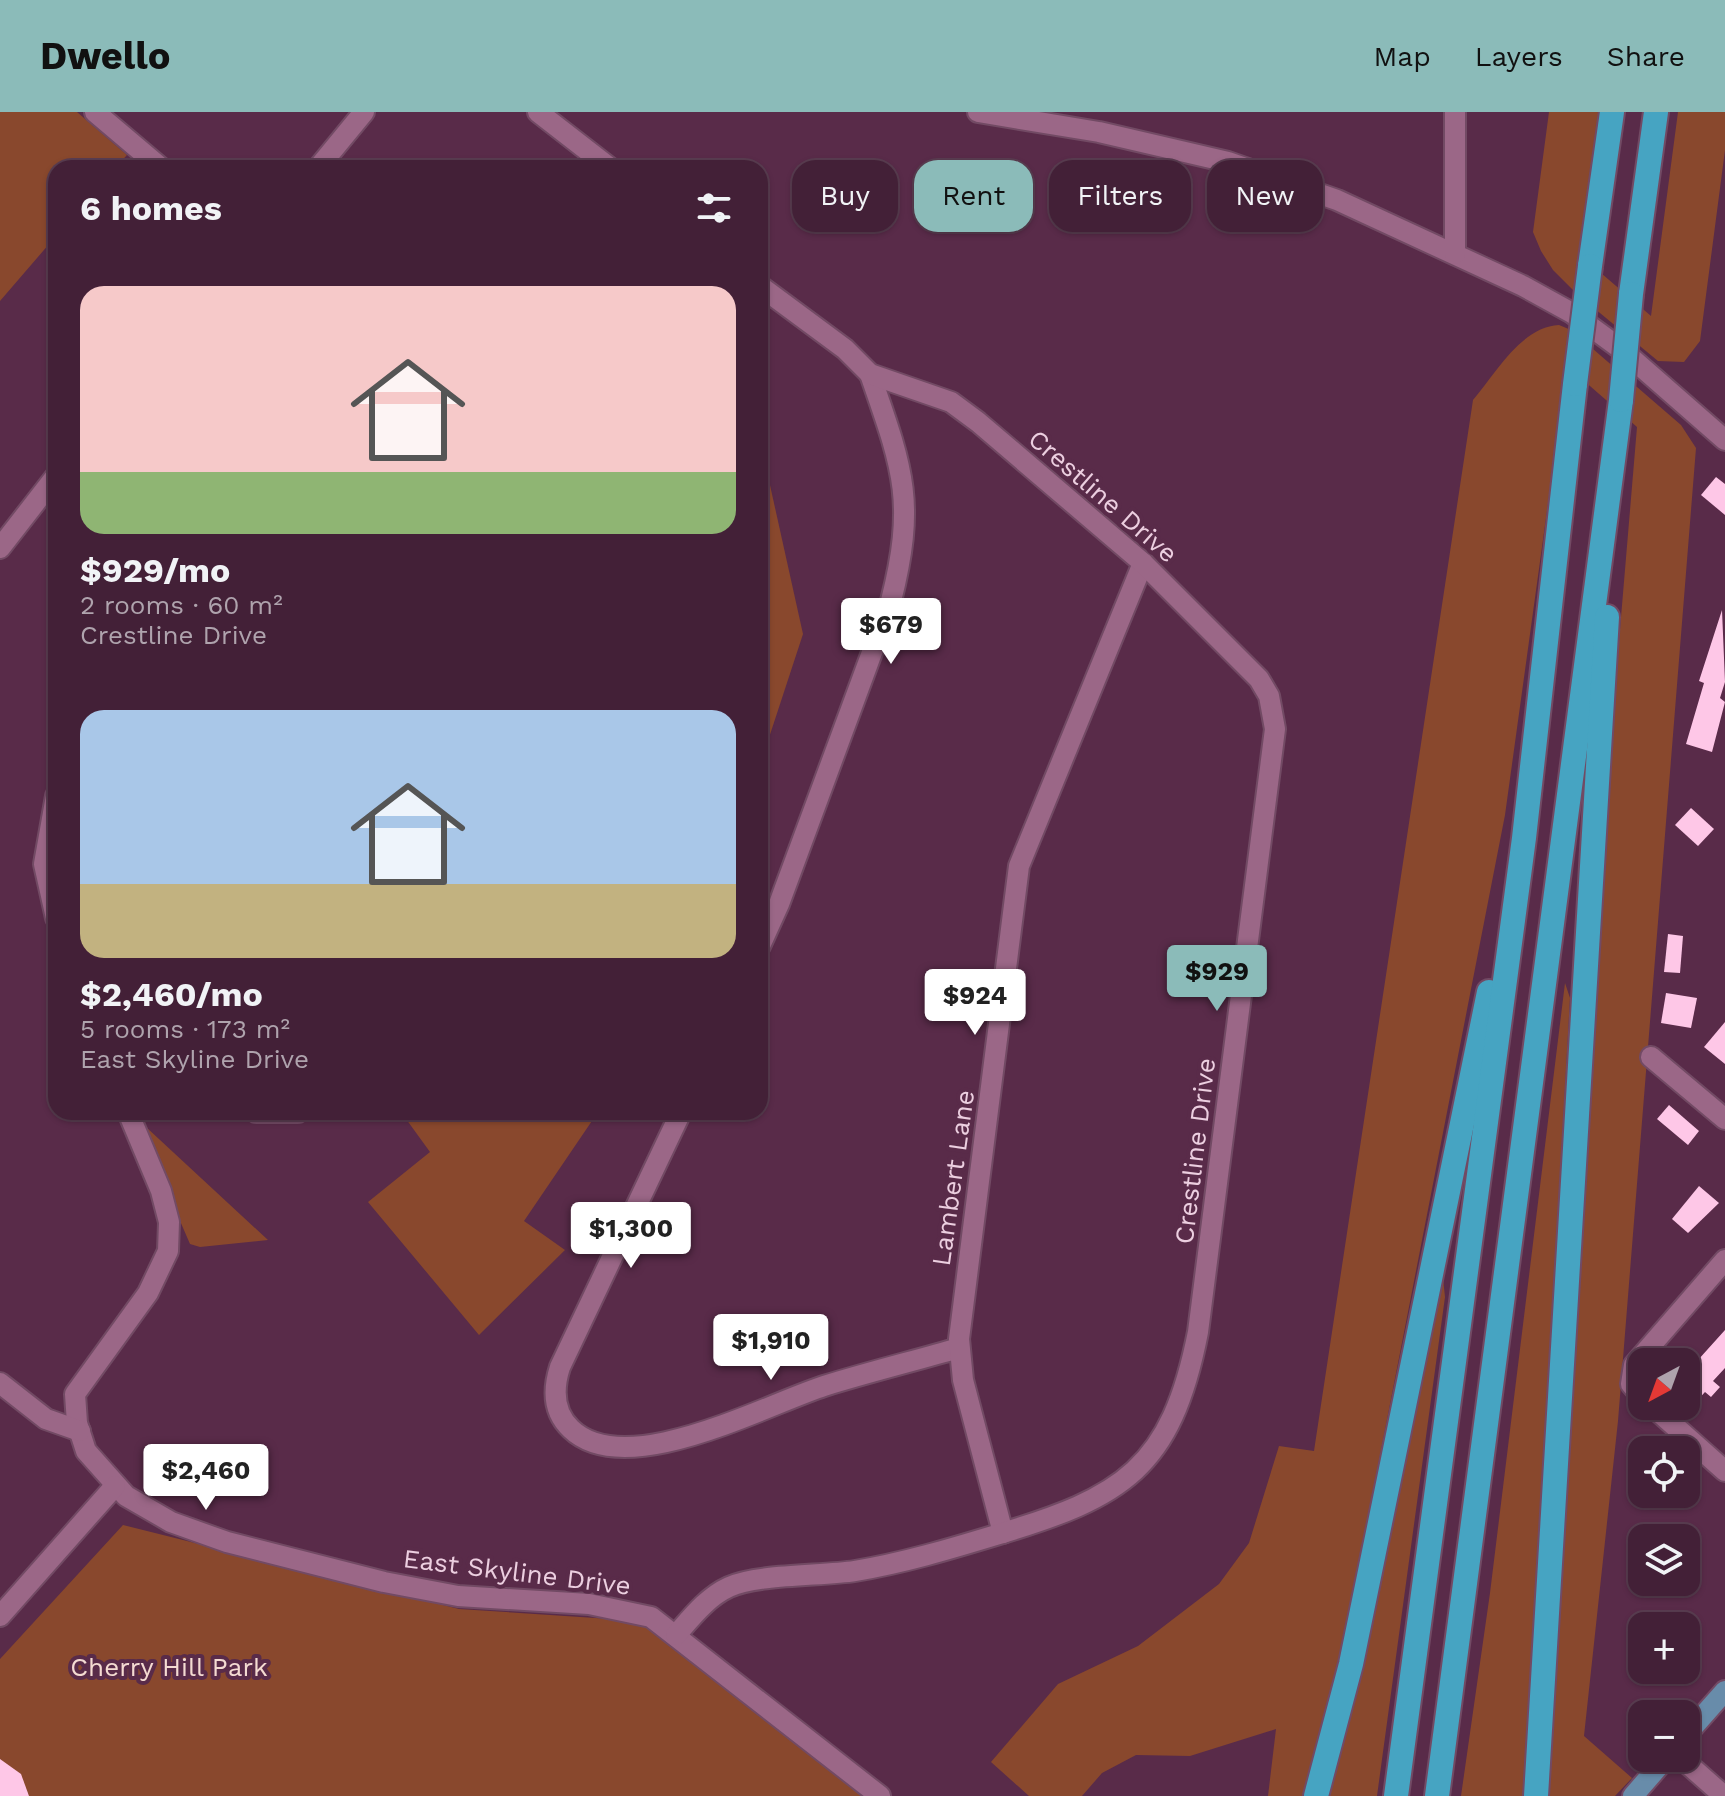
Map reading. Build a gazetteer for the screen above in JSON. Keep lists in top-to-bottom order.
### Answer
{
  "streets": {
    "street": ["Crestline Drive", "Lambert Lane", "East Skyline Drive"]
  },
  "crossings": [
    ["Crestline Drive", "Lambert Lane"],
    ["Crestline Drive", "East Skyline Drive"]
  ],
  "parks": ["Cherry Hill Park"],
  "north": "bottom left",
  "page": {
    "header": "Dwello",
    "nav": ["Map", "Layers", "Share"],
    "chip": [
      "Buy",
      "Rent",
      "Filters",
      "New"
    ],
    "heading": "6 homes",
    "list": [
      {
        "name": "$929/mo",
        "note": "2 rooms · 60 m² · Crestline Drive"
      },
      {
        "name": "$2,460/mo",
        "note": "5 rooms · 173 m² · East Skyline Drive"
      }
    ],
    "price": [
      "$679",
      "$929",
      "$924",
      "$1,300",
      "$1,910",
      "$2,460"
    ],
    "map_buttons": ["+", "−"]
  }
}
